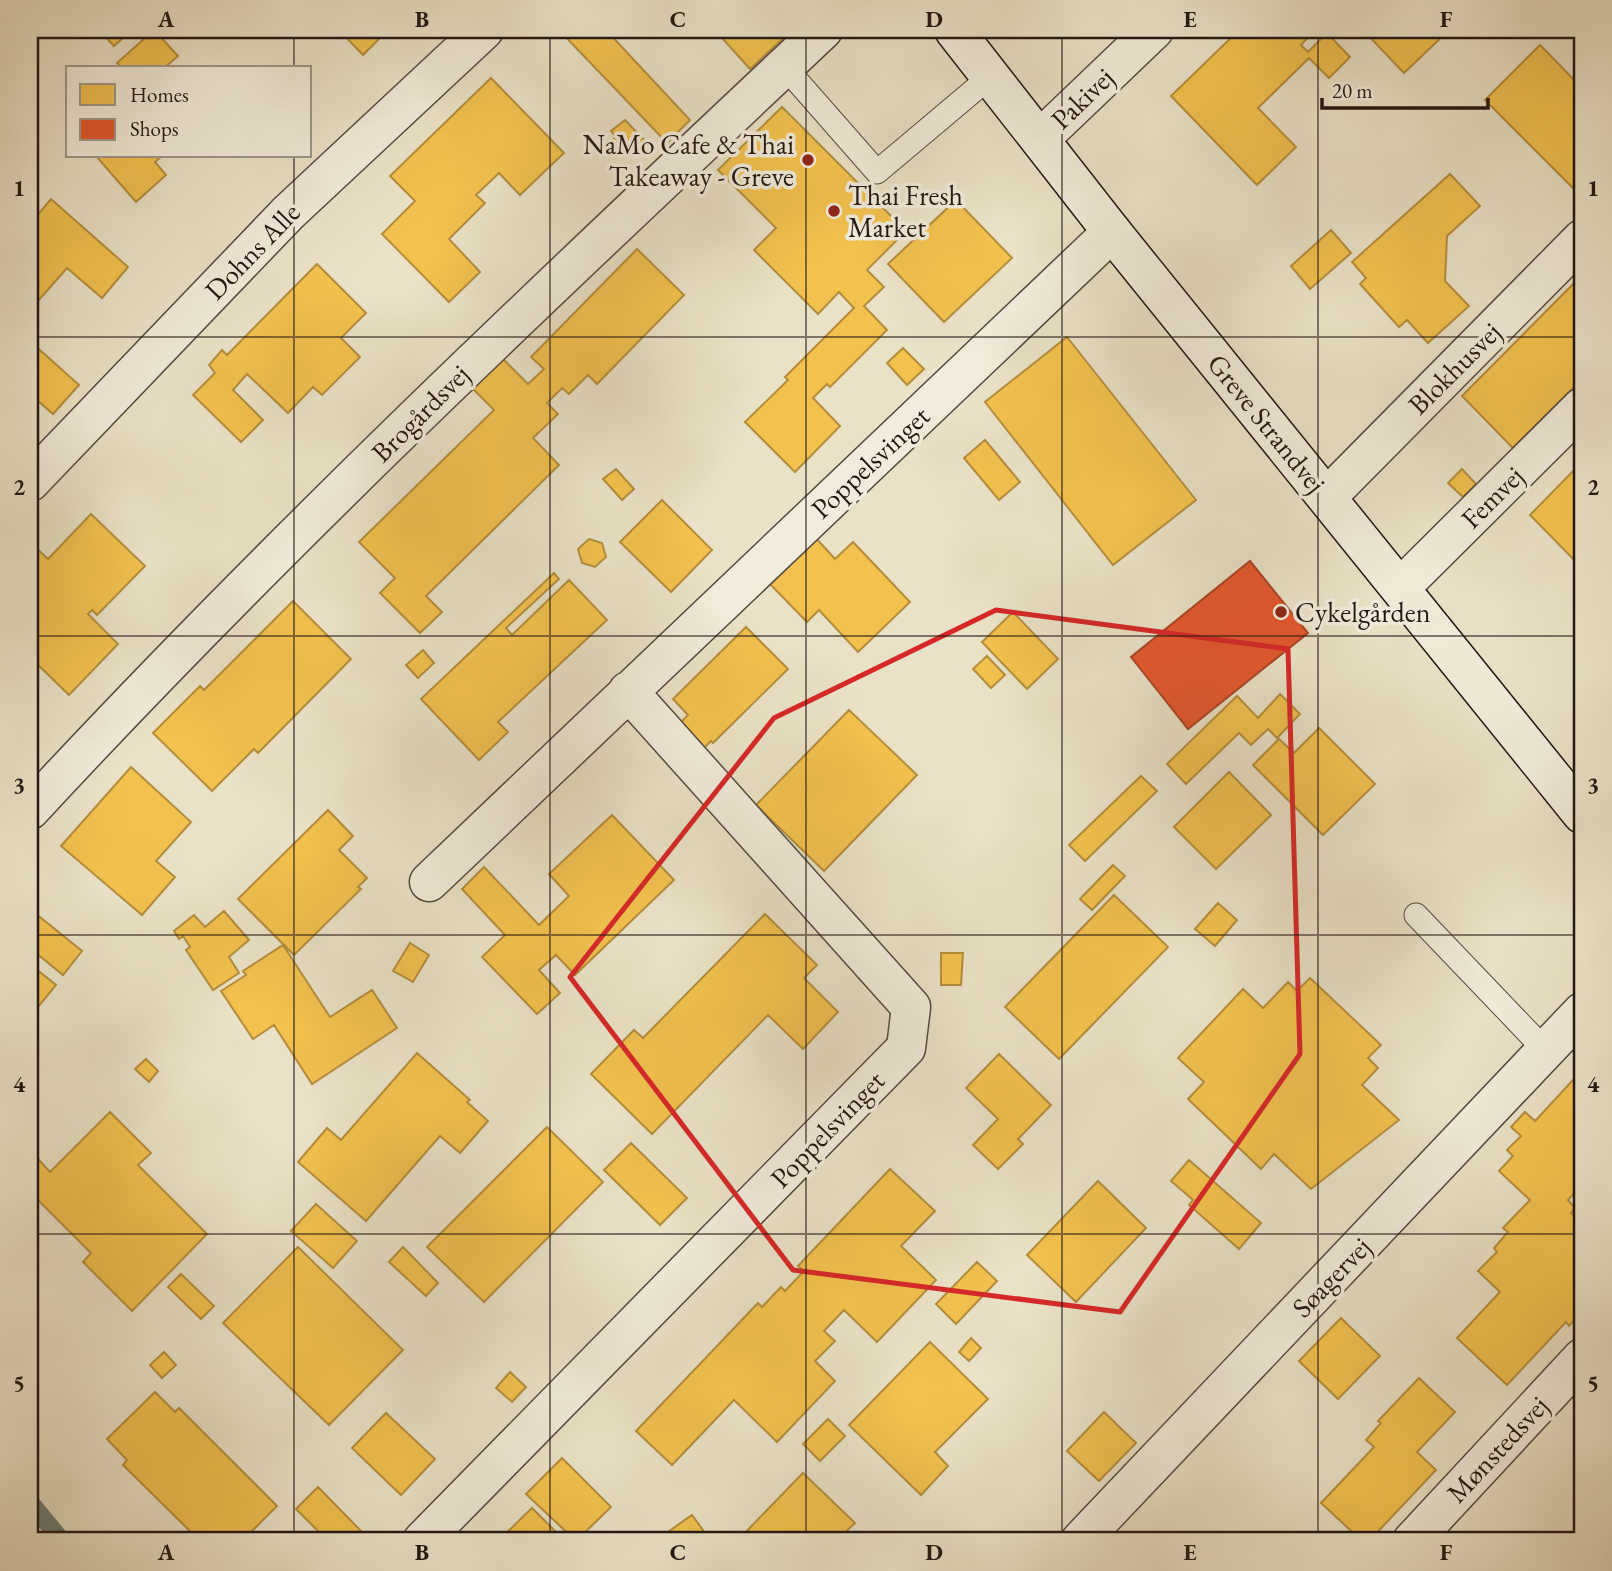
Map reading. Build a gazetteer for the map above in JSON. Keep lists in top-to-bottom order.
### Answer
{
  "streets": {
    "street": [
      "Pakivej",
      "Dohns Alle",
      "Blokhusvej",
      "Brogårdsvej",
      "Greve Strandvej",
      "Poppelsvinget",
      "Femvej",
      "Søagervej",
      "Mønstedsvej"
    ]
  },
  "crossings": [
    ["Pakivej", "Greve Strandvej"],
    ["Blokhusvej", "Greve Strandvej"],
    ["Greve Strandvej", "Poppelsvinget"],
    ["Greve Strandvej", "Femvej"]
  ],
  "places": ["NaMo Cafe & Thai Takeaway - Greve", "Thai Fresh Market", "Cykelgården"],
  "legend": ["Homes", "Shops"],
  "scale_bar": "20 m",
  "grid": {
    "columns": [
      "A",
      "B",
      "C",
      "D",
      "E",
      "F"
    ],
    "rows": [
      "1",
      "2",
      "3",
      "4",
      "5"
    ]
  }
}
